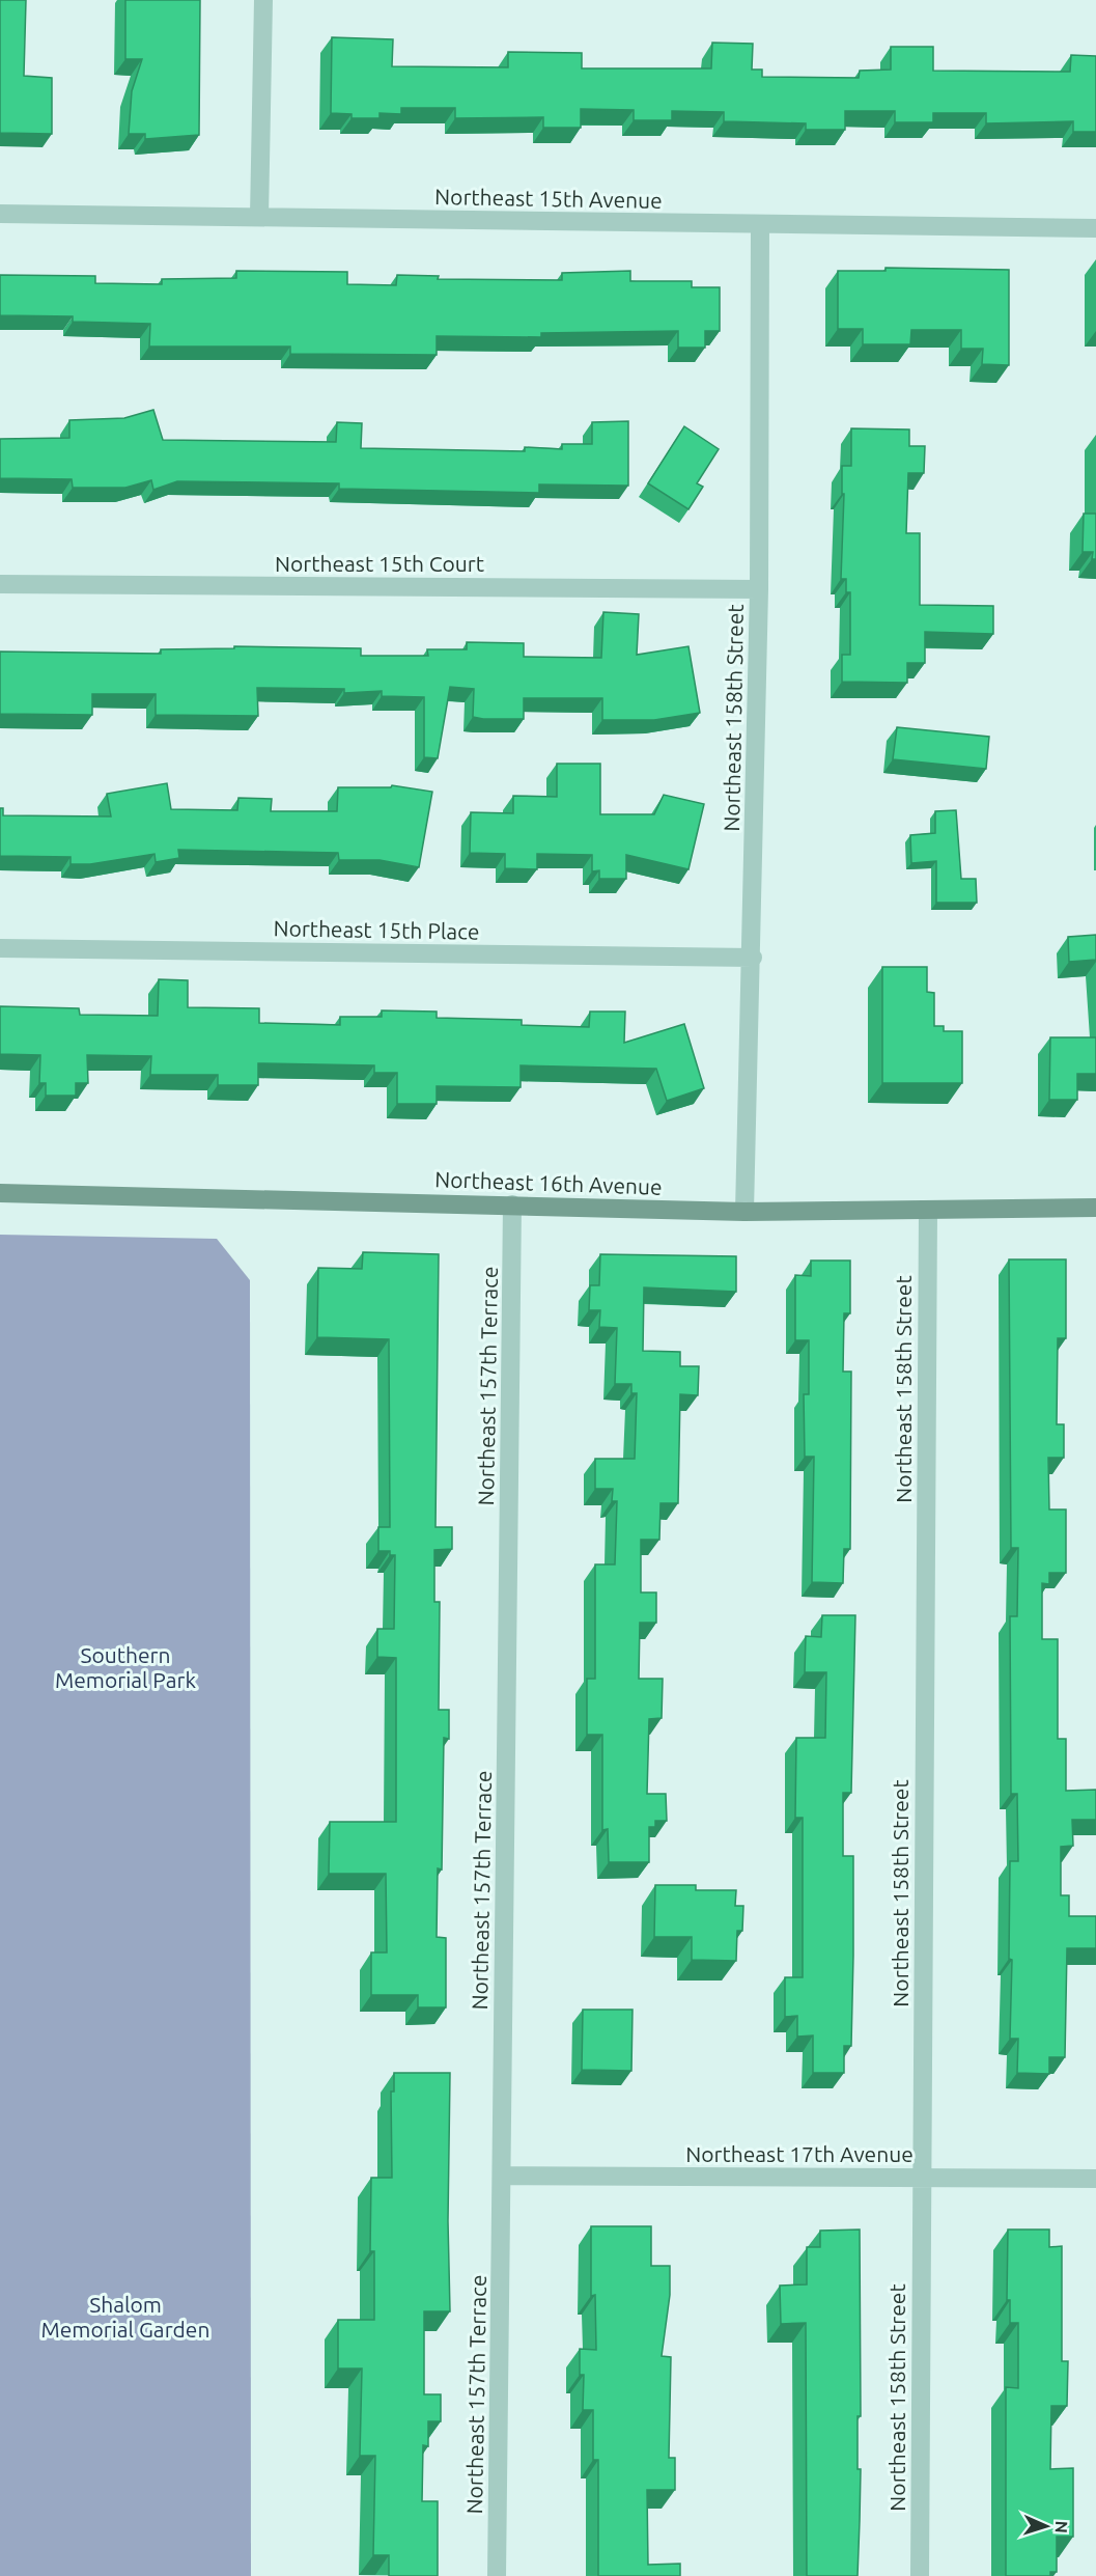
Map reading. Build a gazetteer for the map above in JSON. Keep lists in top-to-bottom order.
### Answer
{
  "streets": {
    "street": [
      "Northeast 15th Avenue",
      "Northeast 15th Court",
      "Northeast 158th Street",
      "Northeast 15th Place",
      "Northeast 16th Avenue",
      "Northeast 157th Terrace",
      "Northeast 17th Avenue"
    ]
  },
  "crossings": [
    ["Northeast 15th Avenue", "Northeast 158th Street"],
    ["Northeast 15th Court", "Northeast 158th Street"],
    ["Northeast 158th Street", "Northeast 15th Place"],
    ["Northeast 158th Street", "Northeast 16th Avenue"],
    ["Northeast 158th Street", "Northeast 17th Avenue"],
    ["Northeast 16th Avenue", "Northeast 157th Terrace"],
    ["Northeast 157th Terrace", "Northeast 17th Avenue"]
  ],
  "parks": ["Southern Memorial Park", "Shalom Memorial Garden"],
  "north": "right"
}
